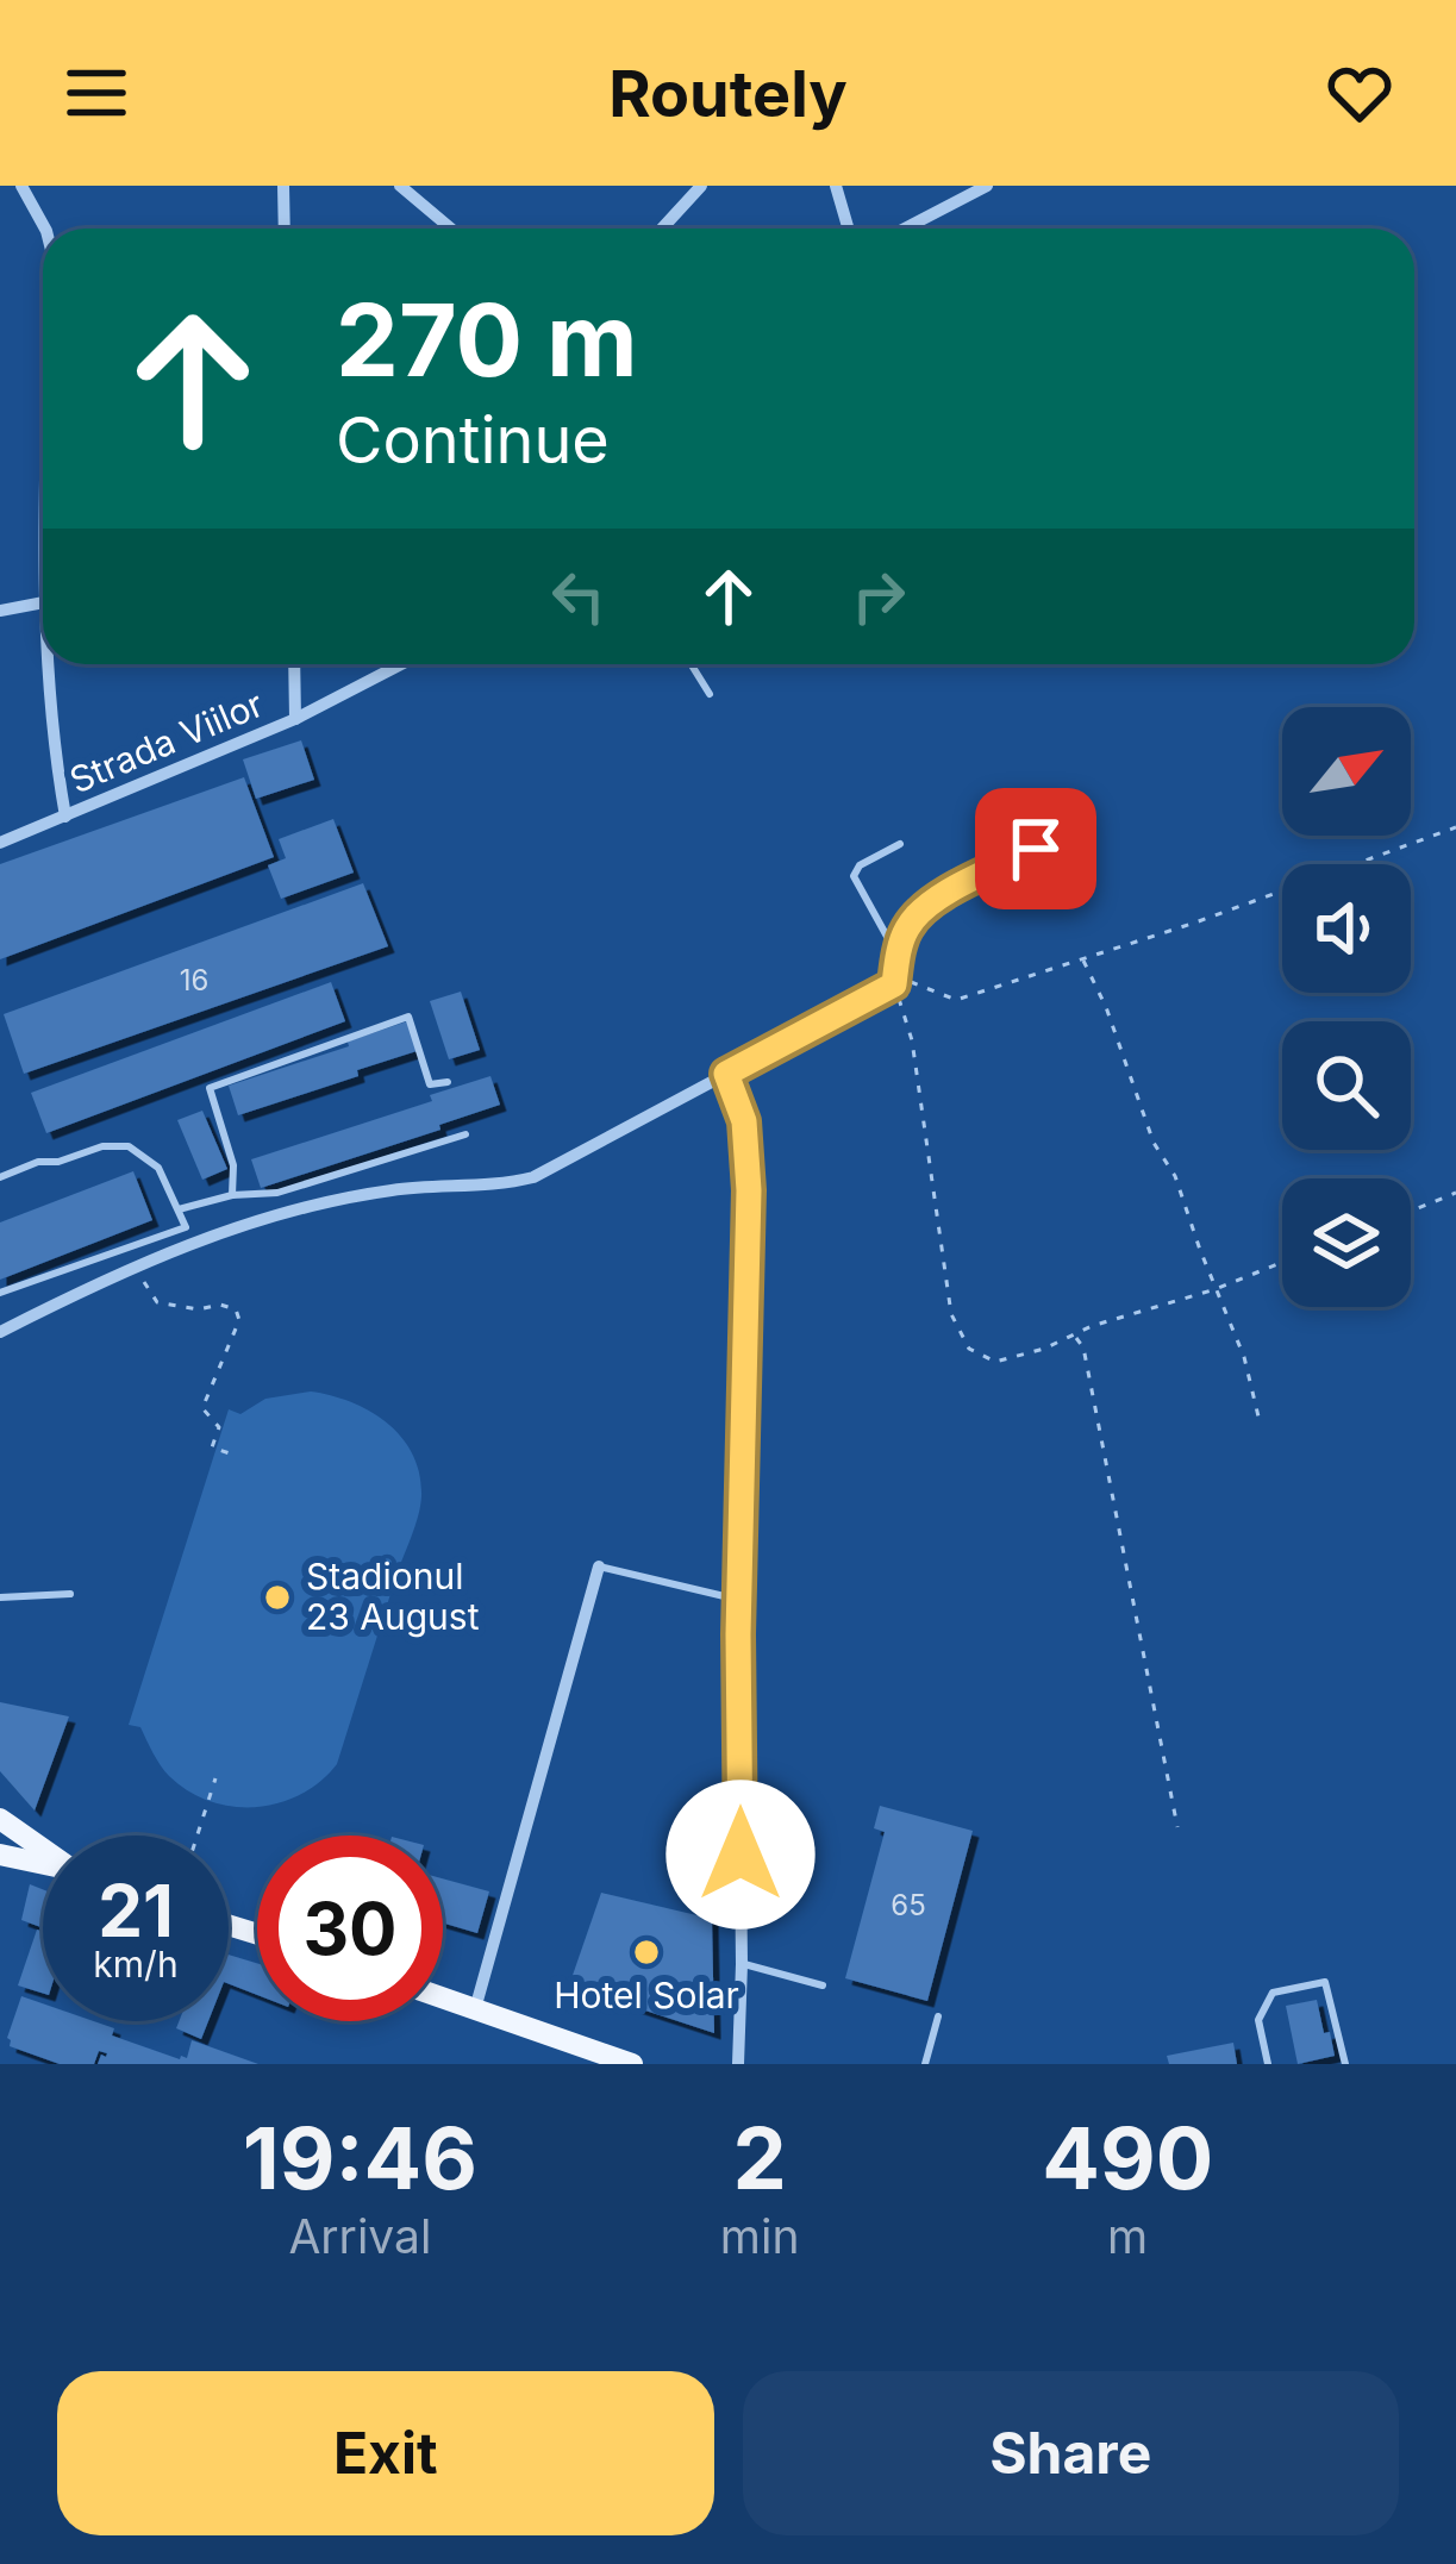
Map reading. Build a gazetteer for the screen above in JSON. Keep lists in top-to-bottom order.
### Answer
{
  "streets": {
    "street": ["Strada Viilor"]
  },
  "places": ["Stadionul 23 August", "Hotel Solar"],
  "house_numbers": ["16", "65"],
  "north": "top right",
  "page": {
    "header": "Routely",
    "turn": ["270 m", "Continue"],
    "speed": "21 km/h",
    "limit": "30",
    "eta": [
      "19:46",
      "Arrival",
      "2",
      "min",
      "490",
      "m"
    ],
    "buttons": ["Exit", "Share"]
  }
}
